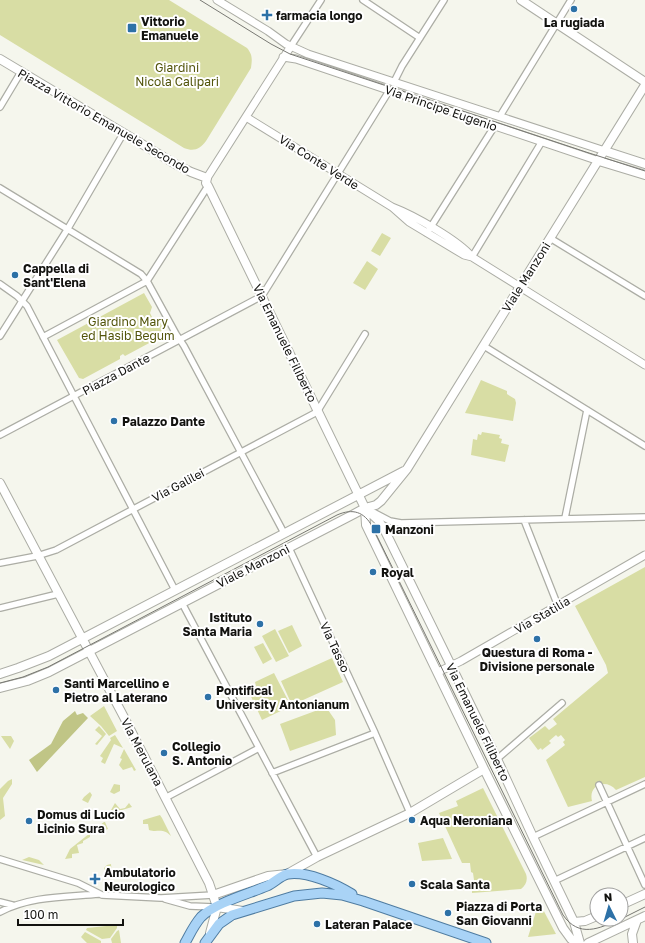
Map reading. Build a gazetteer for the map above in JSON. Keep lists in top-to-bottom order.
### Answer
{
  "streets": {
    "main road": [
      "Piazza Vittorio Emanuele Secondo",
      "Viale Manzoni",
      "Via Emanuele Filiberto",
      "Via Merulana"
    ],
    "street": [
      "Via Principe Eugenio",
      "Via Conte Verde",
      "Piazza Dante",
      "Via Galilei",
      "Via Statilia",
      "Via Tasso"
    ]
  },
  "crossings": [
    ["Via Principe Eugenio", "Viale Manzoni"],
    ["Piazza Vittorio Emanuele Secondo", "Via Emanuele Filiberto"],
    ["Via Conte Verde", "Viale Manzoni"],
    ["Viale Manzoni", "Via Emanuele Filiberto"],
    ["Viale Manzoni", "Via Tasso"],
    ["Viale Manzoni", "Via Merulana"],
    ["Via Emanuele Filiberto", "Piazza Dante"],
    ["Via Emanuele Filiberto", "Via Galilei"],
    ["Via Emanuele Filiberto", "Via Statilia"],
    ["Via Galilei", "Via Merulana"]
  ],
  "parks": ["Giardini Nicola Calipari", "Giardino Mary ed Hasib Begum"],
  "places": {
    "other": [
      "La rugiada",
      "Cappella di Sant'Elena",
      "Palazzo Dante",
      "Royal",
      "Istituto Santa Maria",
      "Questura di Roma - Divisione personale",
      "Santi Marcellino e Pietro al Laterano",
      "Pontifical University Antonianum",
      "Collegio S. Antonio",
      "Aqua Neroniana",
      "Domus di Lucio Licinio Sura",
      "Scala Santa",
      "Piazza di Porta San Giovanni",
      "Lateran Palace"
    ],
    "health": ["farmacia longo", "Ambulatorio Neurologico"],
    "transit": ["Vittorio Emanuele", "Manzoni"]
  },
  "scale_bar": "100 m",
  "north": "top"
}
